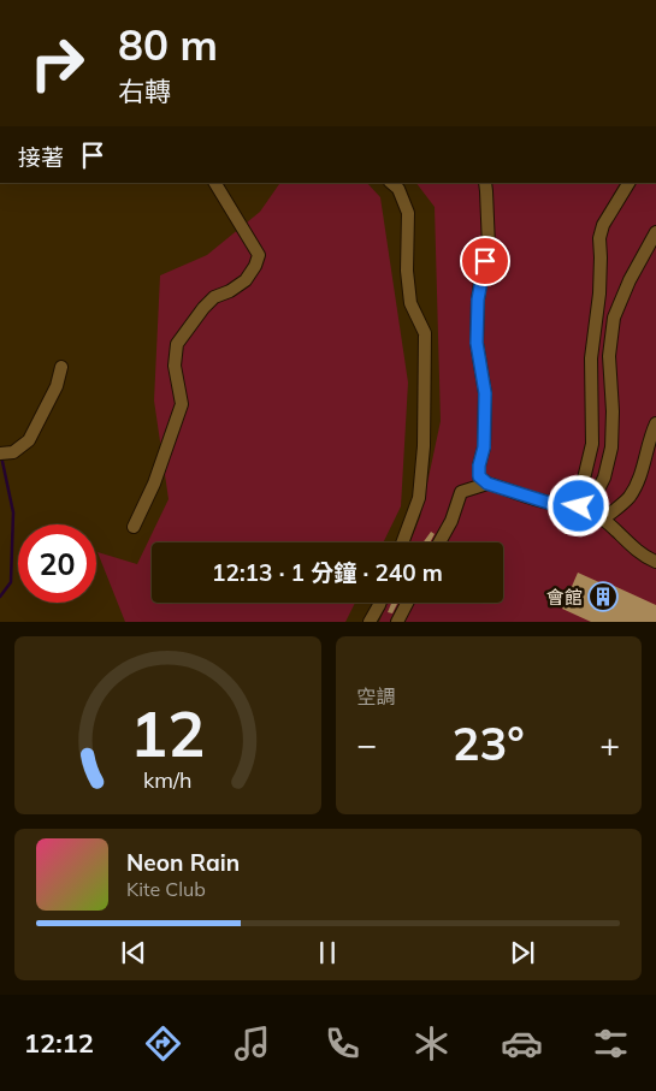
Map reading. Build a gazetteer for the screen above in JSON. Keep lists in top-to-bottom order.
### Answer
{
  "places": {
    "building": ["會館"]
  },
  "page": {
    "turn": ["80 m", "右轉"],
    "then": "接著",
    "limit": "20",
    "trip": "12:13 · 1 分鐘 · 240 m",
    "tile": "空調",
    "heat": ["−", "23°", "+"],
    "song": ["Neon Rain", "Kite Club"],
    "tabs": "12:12",
    "gauge": ["12", "km/h"]
  }
}
